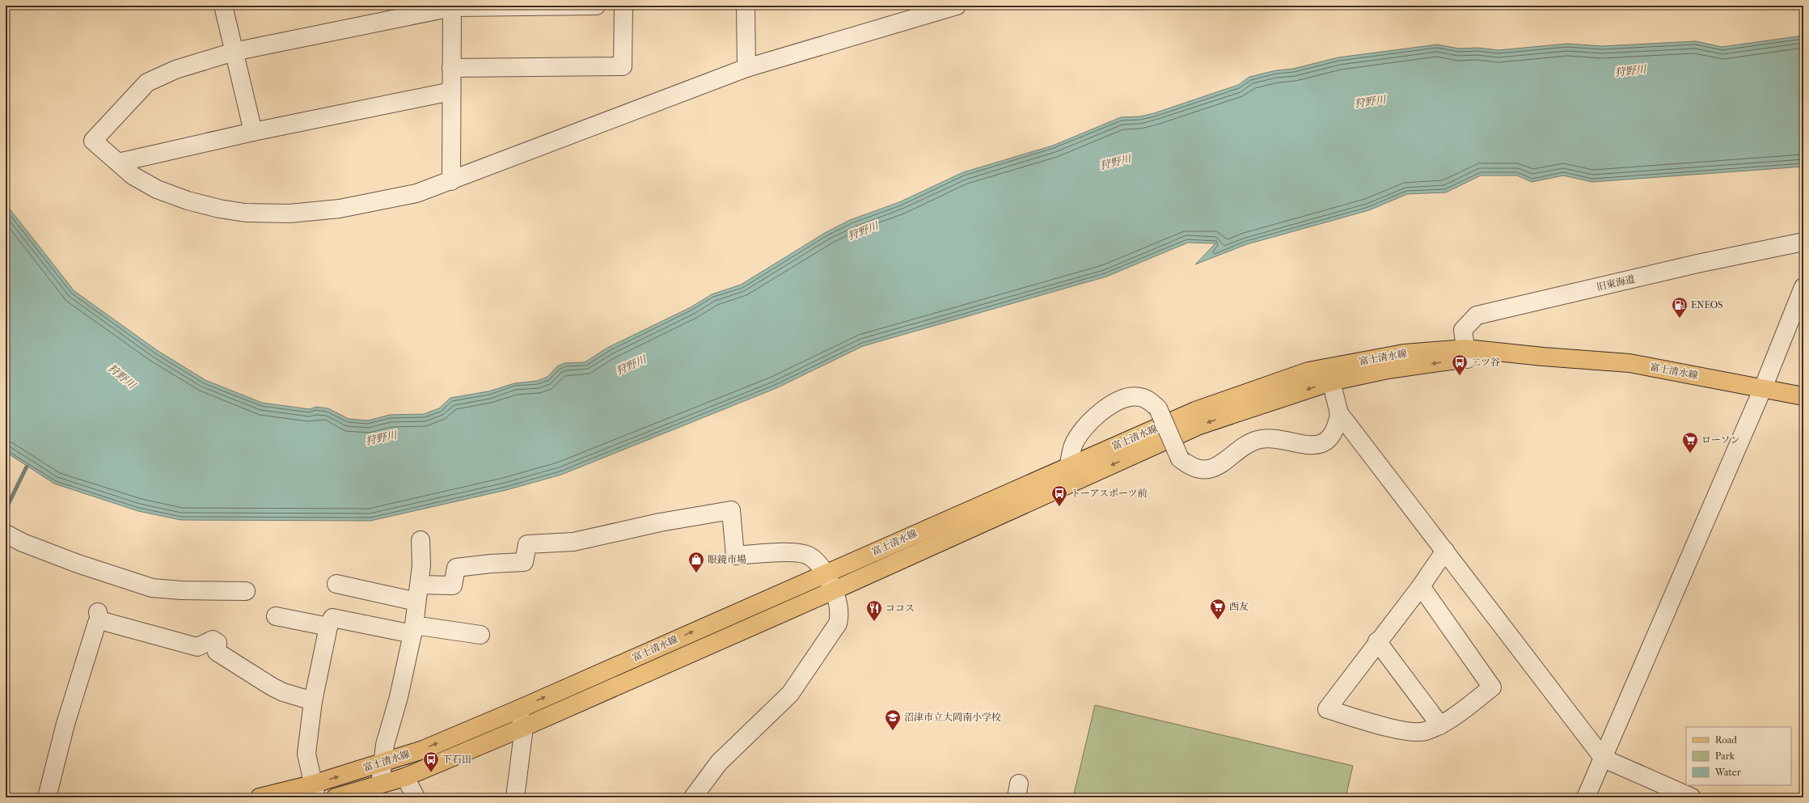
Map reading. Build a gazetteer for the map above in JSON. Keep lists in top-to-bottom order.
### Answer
{
  "streets": {
    "main road": ["富士清水線"],
    "street": ["旧東海道"]
  },
  "crossings": [
    ["旧東海道", "富士清水線"]
  ],
  "water": ["狩野川"],
  "places": {
    "fuel station": ["ENEOS"],
    "bus stop": ["二ツ谷", "トーアスポーツ前", "下石田"],
    "supermarket": ["ローソン", "西友"],
    "shop": ["眼鏡市場"],
    "restaurant": ["ココス"],
    "school or university": ["沼津市立大岡南小学校"]
  },
  "legend": ["Road", "Park", "Water"]
}
